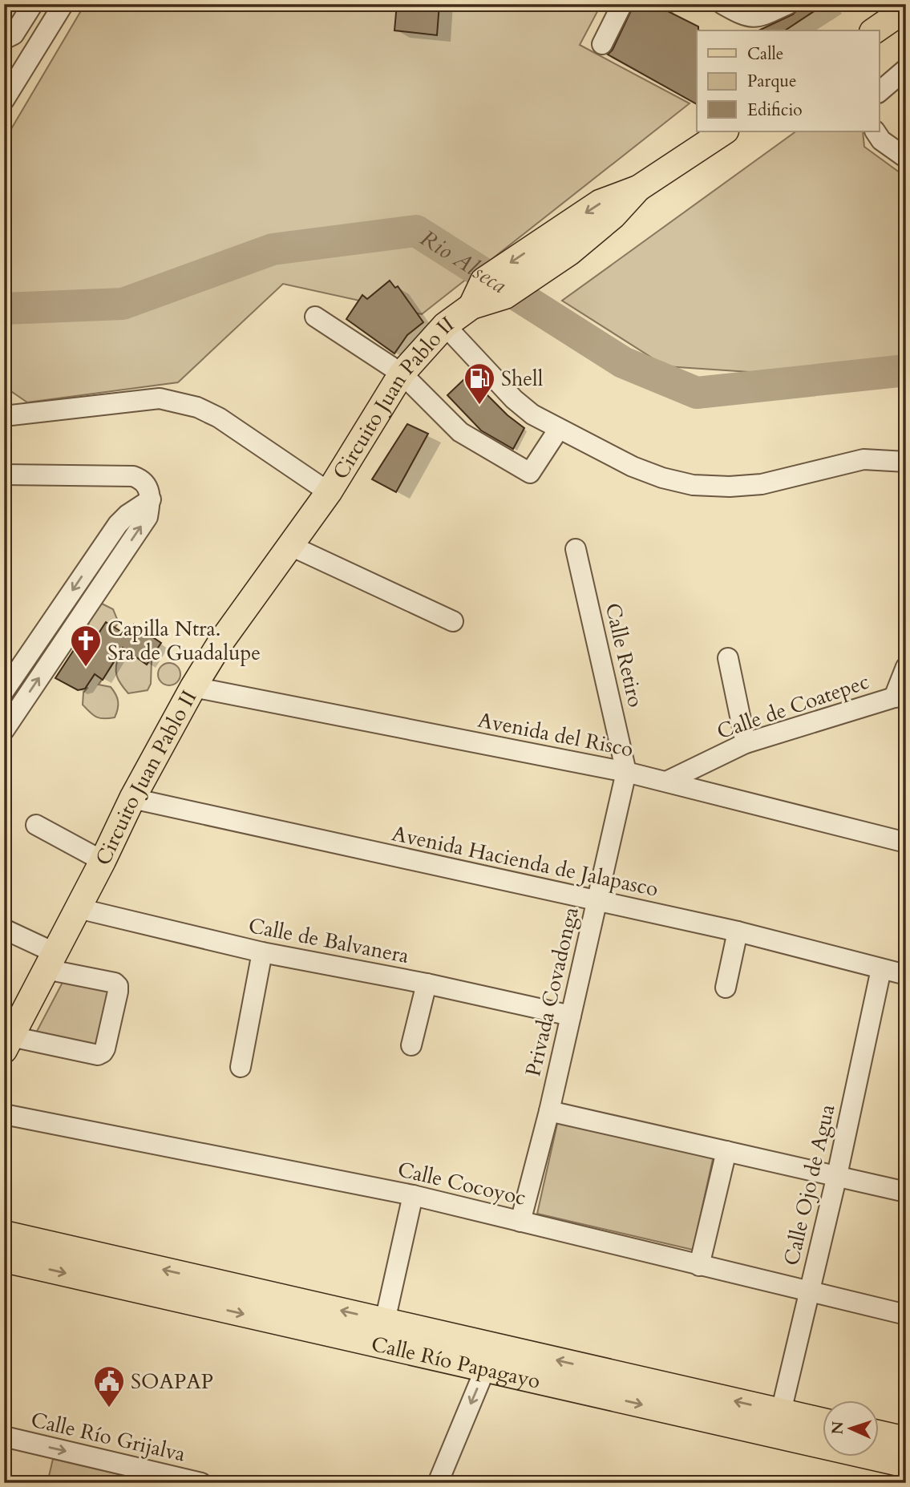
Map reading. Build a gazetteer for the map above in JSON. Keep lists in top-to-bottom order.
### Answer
{
  "streets": {
    "main road": ["Circuito Juan Pablo II", "Calle Río Papagayo"],
    "street": [
      "Calle Retiro",
      "Calle de Coatepec",
      "Avenida del Risco",
      "Avenida Hacienda de Jalapasco",
      "Calle de Balvanera",
      "Privada Covadonga",
      "Calle Cocoyoc",
      "Calle Ojo de Agua",
      "Calle Río Grijalva"
    ]
  },
  "crossings": [
    ["Circuito Juan Pablo II", "Avenida del Risco"],
    ["Circuito Juan Pablo II", "Avenida Hacienda de Jalapasco"],
    ["Circuito Juan Pablo II", "Calle de Balvanera"],
    ["Calle Retiro", "Avenida del Risco"],
    ["Calle Retiro", "Privada Covadonga"],
    ["Calle de Coatepec", "Avenida del Risco"],
    ["Avenida del Risco", "Privada Covadonga"],
    ["Avenida Hacienda de Jalapasco", "Privada Covadonga"],
    ["Avenida Hacienda de Jalapasco", "Calle Ojo de Agua"],
    ["Calle de Balvanera", "Privada Covadonga"],
    ["Privada Covadonga", "Calle Cocoyoc"],
    ["Calle Cocoyoc", "Calle Ojo de Agua"],
    ["Calle Ojo de Agua", "Calle Río Papagayo"]
  ],
  "one_way": ["Calle Río Grijalva"],
  "water": ["Rio Alseca"],
  "places": {
    "fuel station": ["Shell"],
    "church": ["Capilla Ntra. Sra de Guadalupe"],
    "public building": ["SOAPAP"]
  },
  "legend": ["Calle", "Parque", "Edificio"],
  "north": "left"
}
